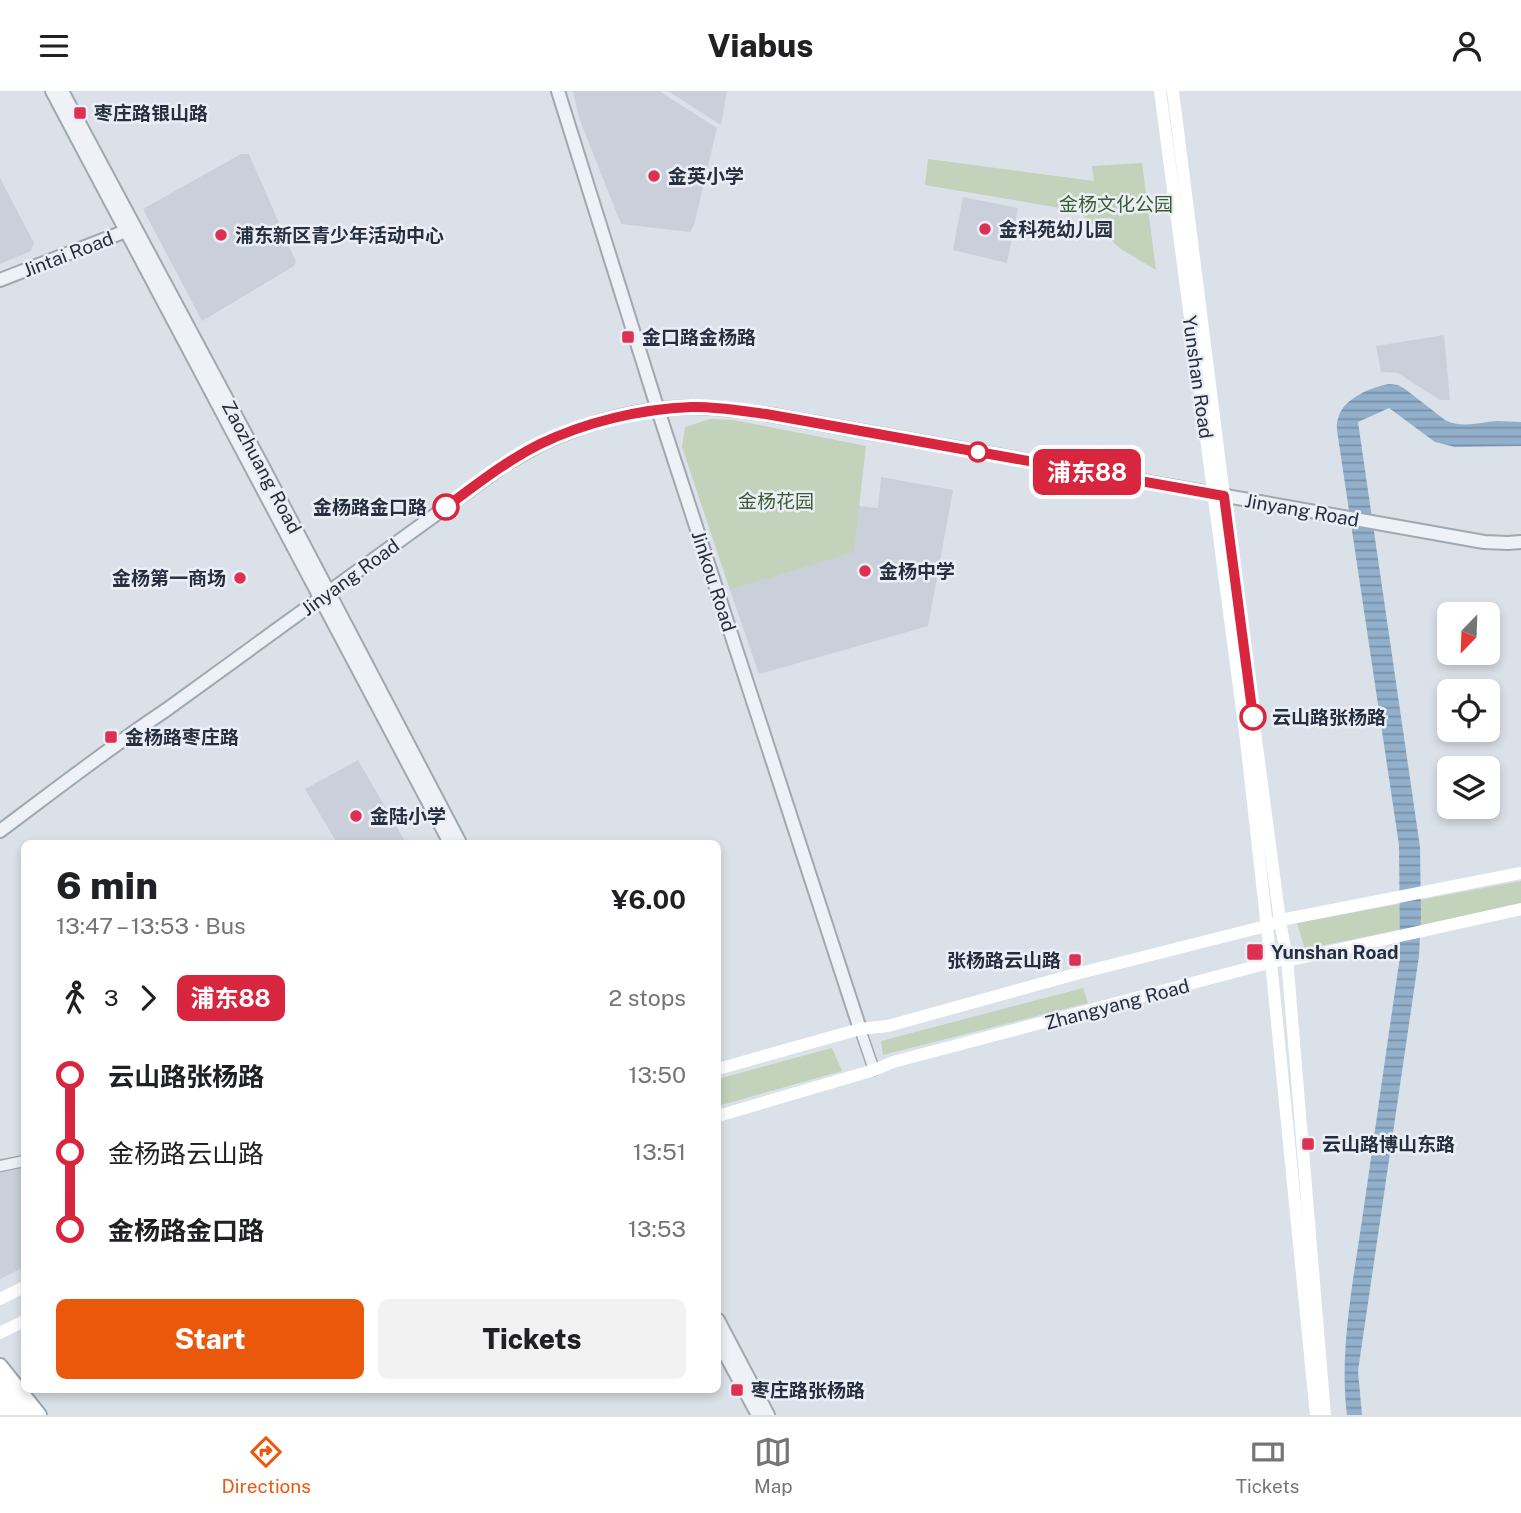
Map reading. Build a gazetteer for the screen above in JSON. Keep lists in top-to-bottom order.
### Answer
{
  "streets": {
    "main road": ["Yunshan Road", "Zhangyang Road"],
    "street": [
      "Jintai Road",
      "Zaozhuang Road",
      "Jinyang Road",
      "Jinkou Road"
    ]
  },
  "crossings": [
    ["Jintai Road", "Zaozhuang Road"],
    ["Yunshan Road", "Jinyang Road"],
    ["Yunshan Road", "Zhangyang Road"],
    ["Zaozhuang Road", "Jinyang Road"],
    ["Jinyang Road", "Jinkou Road"],
    ["Jinkou Road", "Zhangyang Road"]
  ],
  "parks": ["金杨文化公园", "金杨花园"],
  "places": {
    "transit": [
      "枣庄路银山路",
      "金口路金杨路",
      "金杨路枣庄路",
      "Yunshan Road",
      "张杨路云山路",
      "云山路博山东路",
      "枣庄路张杨路"
    ],
    "other": [
      "金英小学",
      "金科苑幼儿园",
      "浦东新区青少年活动中心",
      "金杨路金口路",
      "金杨中学",
      "金杨第一商场",
      "云山路张杨路",
      "金陆小学"
    ]
  },
  "lines": ["bus line 浦东88"],
  "north": "bottom left",
  "page": {
    "header": "Viabus",
    "on_map": "浦东88",
    "heading": ["6 min", "13:47 – 13:53 · Bus", "¥6.00"],
    "legs": ["3", "浦东88", "2 stops"],
    "list": [
      {
        "name": "云山路张杨路",
        "value": "13:50"
      },
      {
        "name": "金杨路云山路",
        "value": "13:51"
      },
      {
        "name": "金杨路金口路",
        "value": "13:53"
      }
    ],
    "buttons": ["Start", "Tickets"],
    "tabs": ["Directions", "Map", "Tickets"]
  }
}
